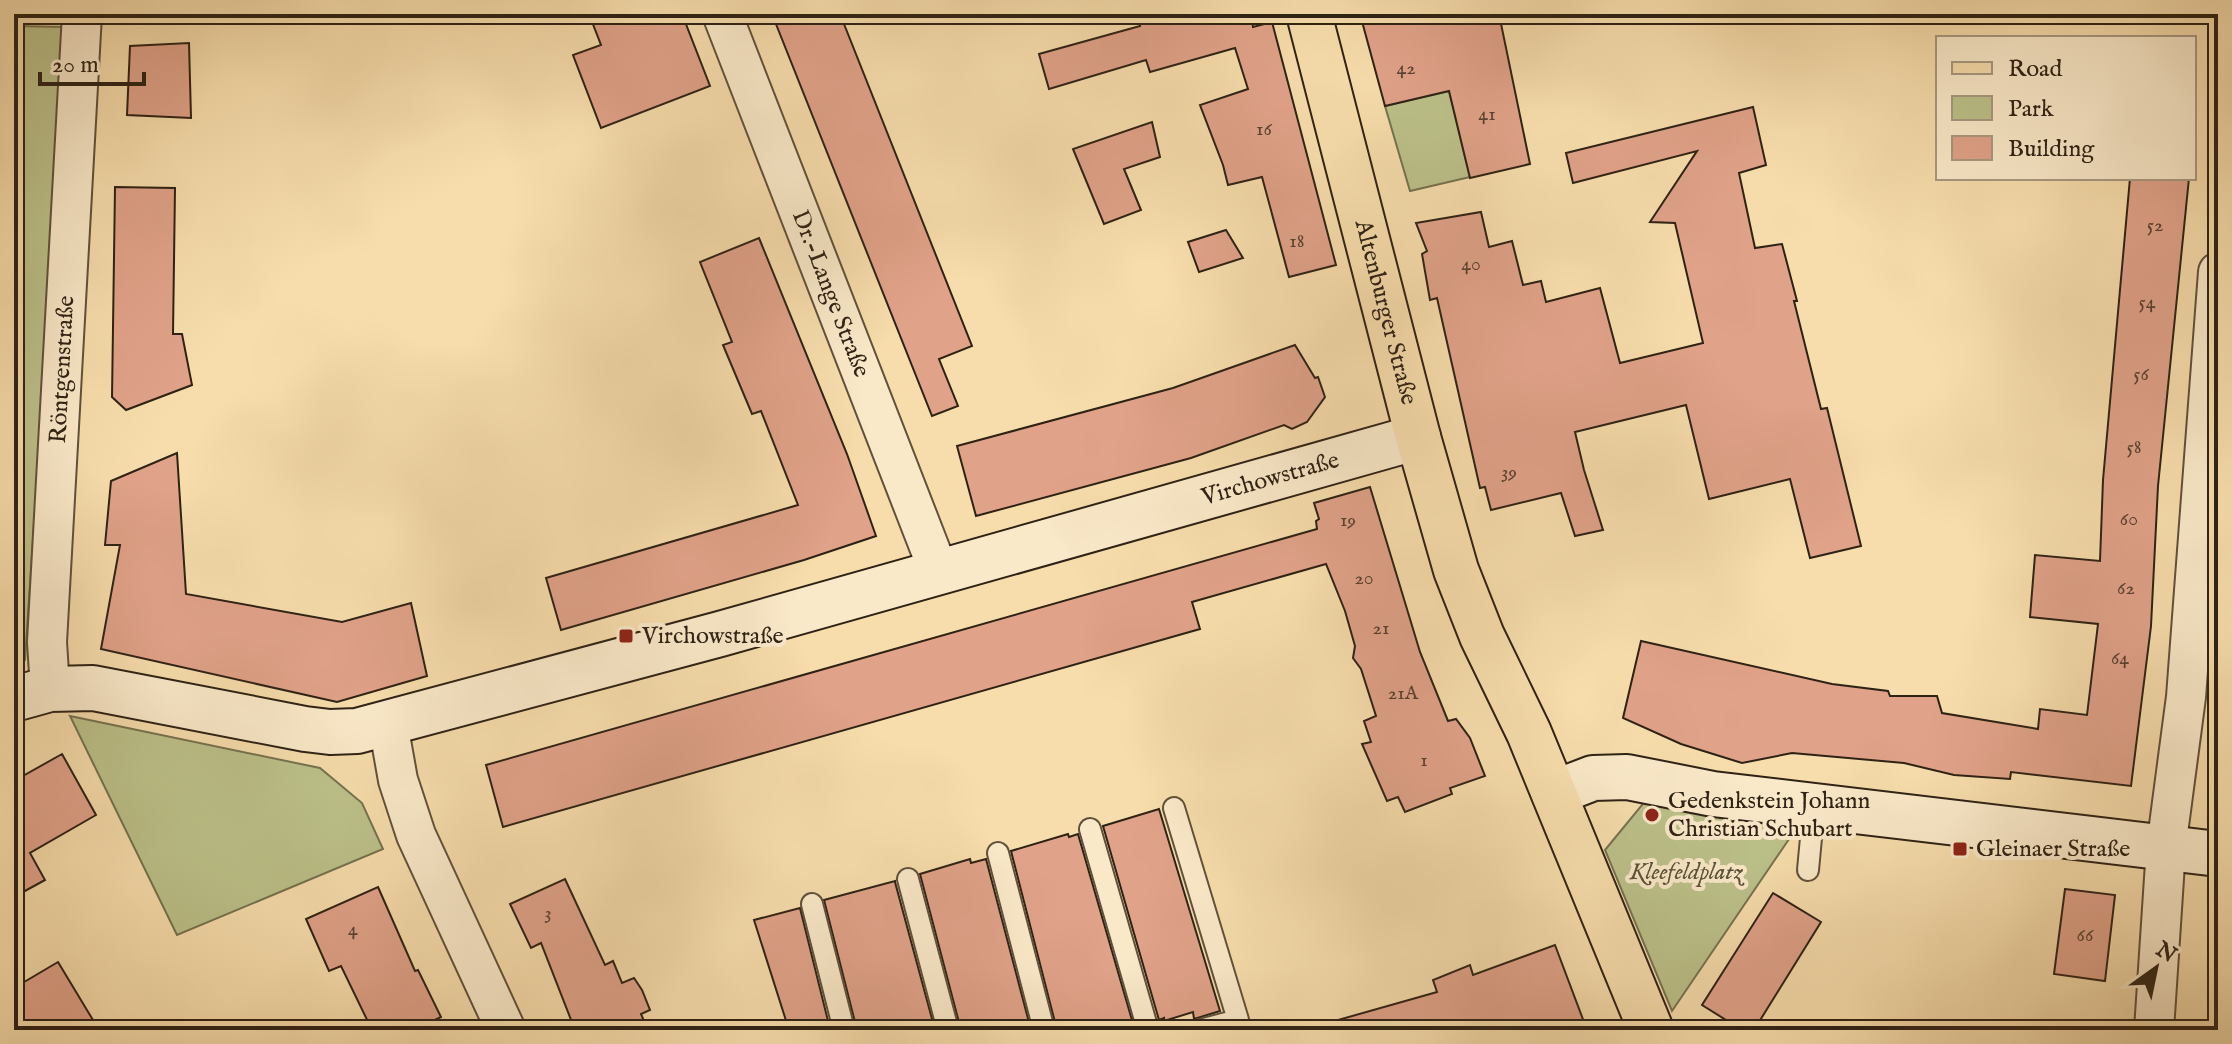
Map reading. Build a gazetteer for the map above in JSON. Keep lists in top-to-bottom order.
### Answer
{
  "streets": {
    "main road": ["Altenburger Straße"],
    "street": ["Dr.-Lange Straße", "Röntgenstraße", "Virchowstraße"]
  },
  "crossings": [
    ["Dr.-Lange Straße", "Virchowstraße"],
    ["Altenburger Straße", "Virchowstraße"],
    ["Röntgenstraße", "Virchowstraße"]
  ],
  "parks": ["Kleefeldplatz"],
  "places": {
    "transit": ["Virchowstraße", "Gleinaer Straße"],
    "other": ["Gedenkstein Johann Christian Schubart"]
  },
  "house_numbers": [
    "42",
    "41",
    "16",
    "52",
    "18",
    "40",
    "54",
    "56",
    "58",
    "39",
    "60",
    "19",
    "20",
    "62",
    "21",
    "64",
    "21A",
    "1",
    "3",
    "4",
    "66"
  ],
  "legend": ["Road", "Park", "Building"],
  "scale_bar": "20 m",
  "north": "top right"
}
